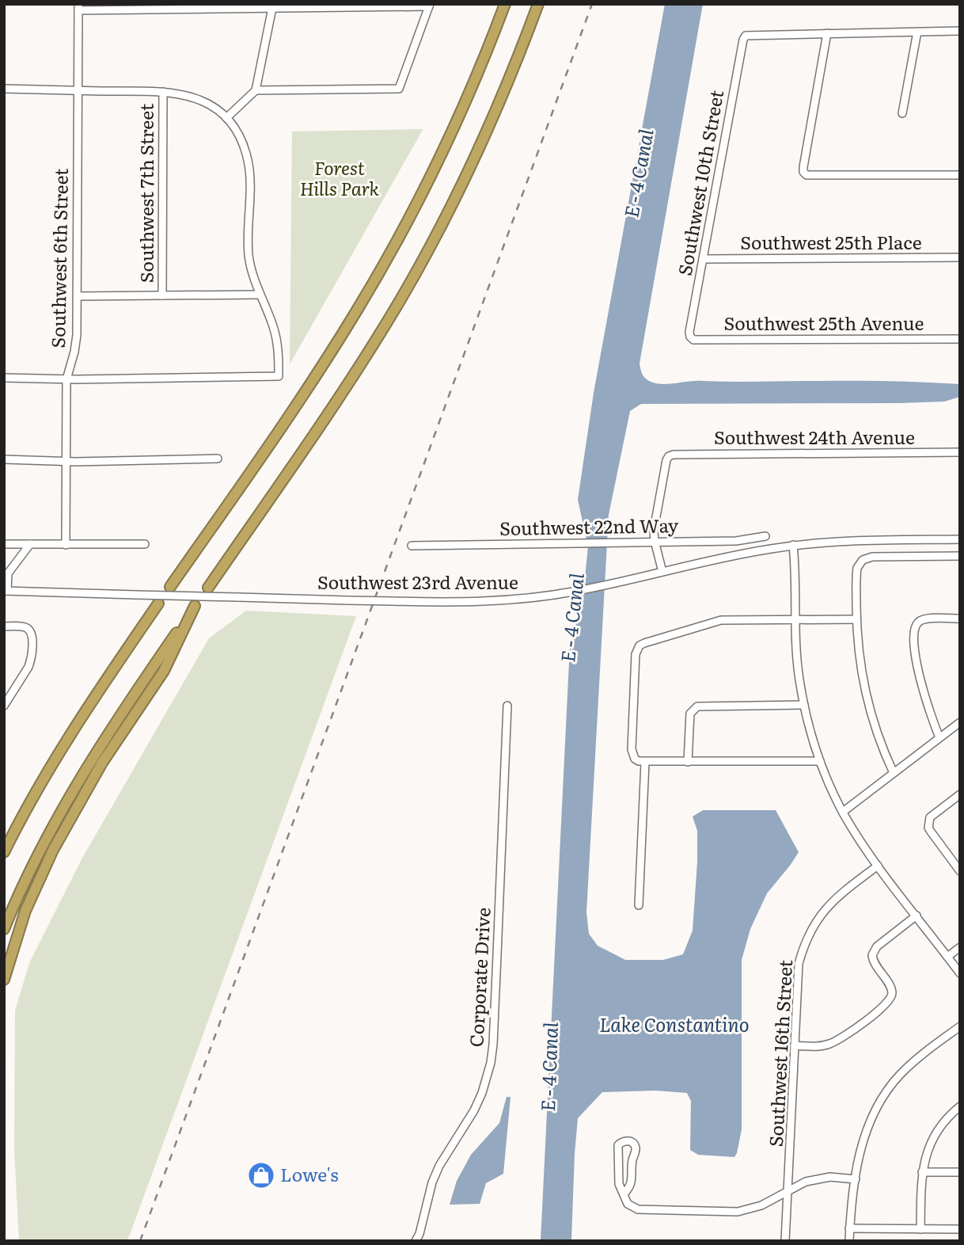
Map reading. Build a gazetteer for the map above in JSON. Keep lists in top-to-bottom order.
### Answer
{
  "streets": {
    "street": [
      "Southwest 10th Street",
      "Southwest 7th Street",
      "Southwest 25th Place",
      "Southwest 6th Street",
      "Southwest 25th Avenue",
      "Southwest 24th Avenue",
      "Southwest 22nd Way",
      "Southwest 23rd Avenue",
      "Corporate Drive",
      "Southwest 16th Street"
    ]
  },
  "crossings": [
    ["Southwest 10th Street", "Southwest 25th Place"],
    ["Southwest 10th Street", "Southwest 25th Avenue"],
    ["Southwest 24th Avenue", "Southwest 22nd Way"]
  ],
  "water": ["E - 4 Canal", "Lake Constantino"],
  "parks": ["Forest Hills Park"],
  "places": {
    "shop": ["Lowe's"]
  }
}
